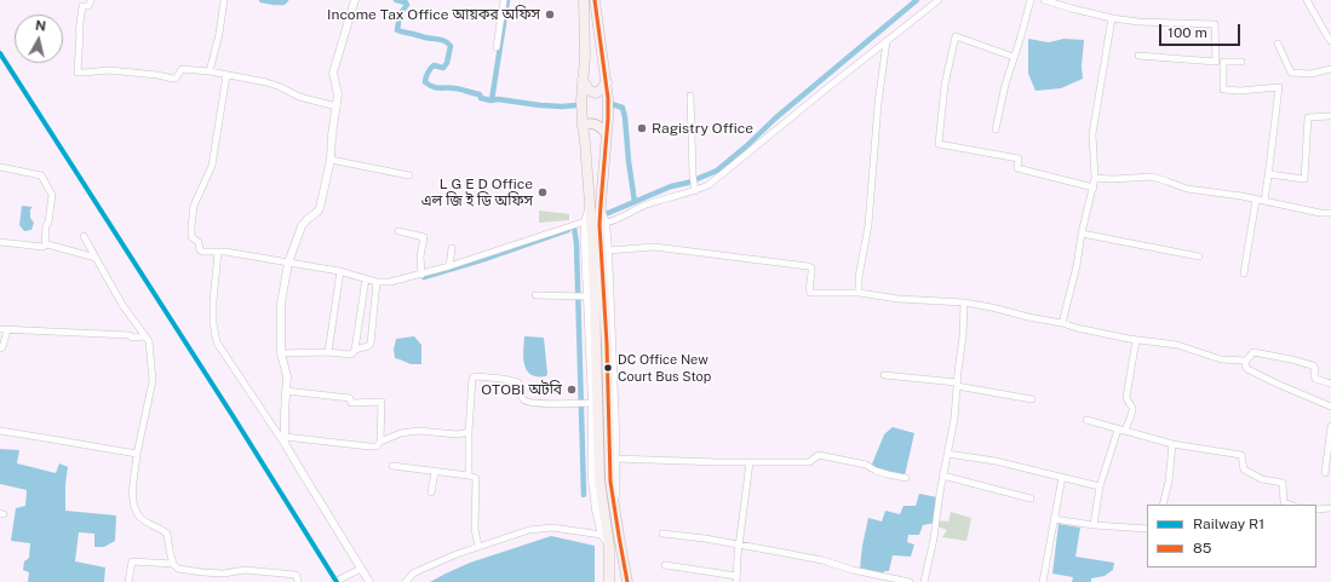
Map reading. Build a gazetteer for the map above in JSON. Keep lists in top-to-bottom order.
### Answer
{
  "places": [
    "Income Tax Office আয়কর অফিস",
    "Ragistry Office",
    "L G E D Office এল জি ই ডি অফিস",
    "DC Office New Court Bus Stop",
    "OTOBI অটবি"
  ],
  "lines": ["transit line 85", "rail line R1"],
  "legend": ["Railway R1", "85"],
  "scale_bar": "100 m",
  "north": "top"
}
